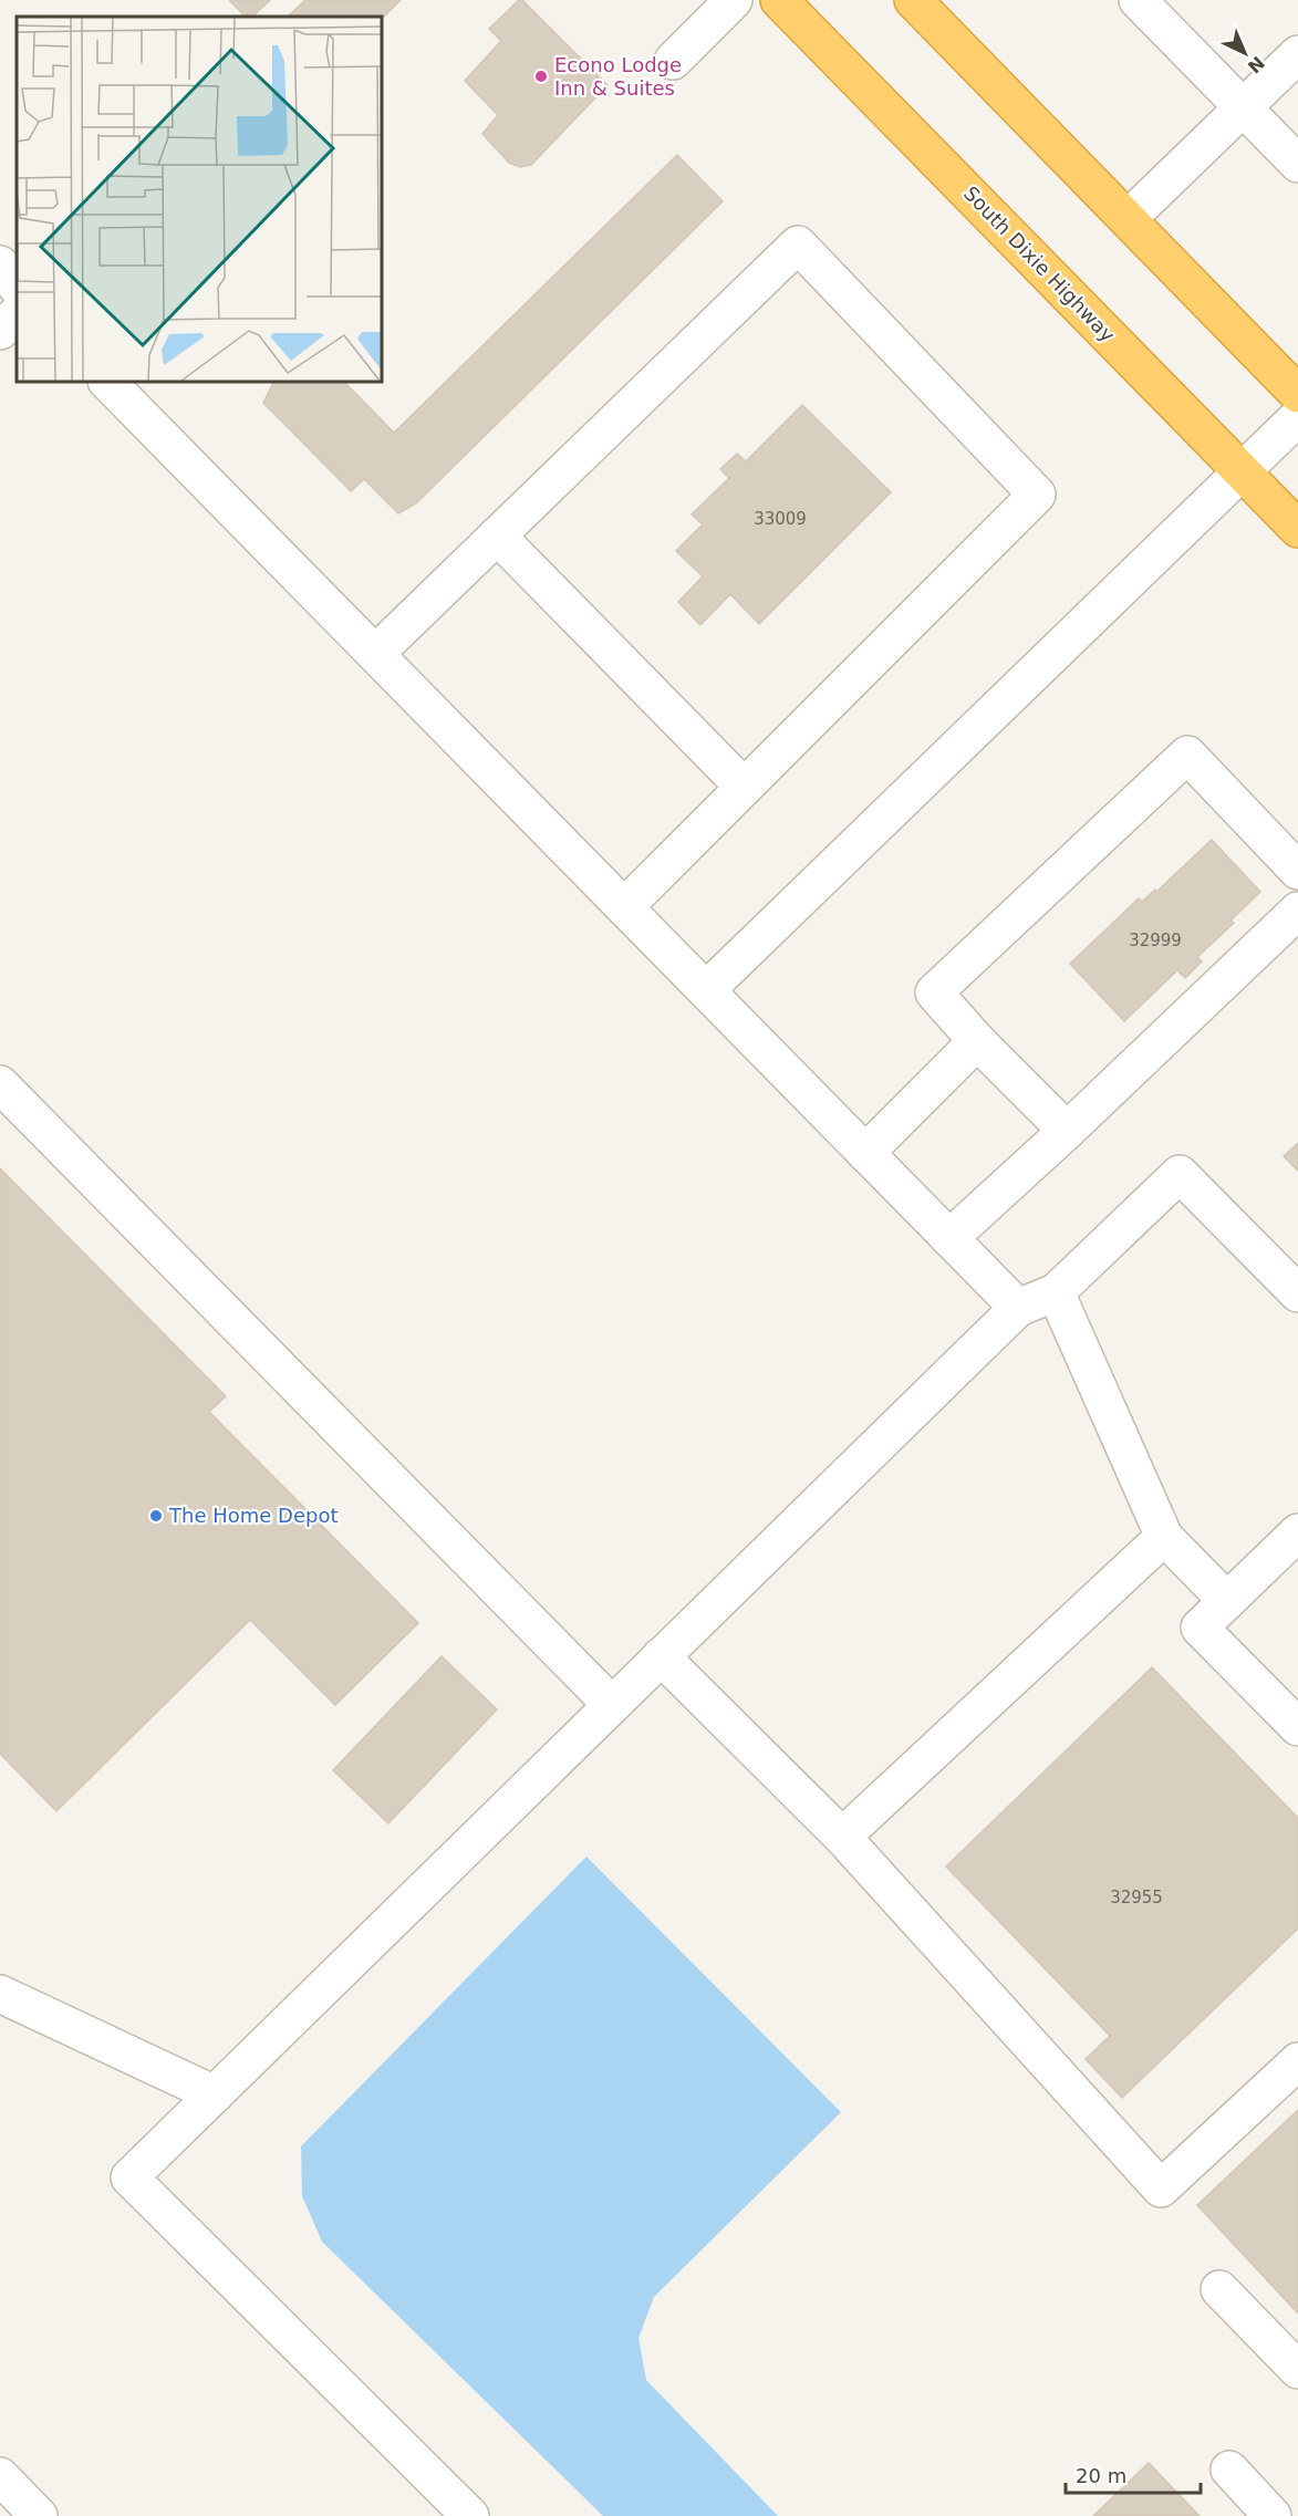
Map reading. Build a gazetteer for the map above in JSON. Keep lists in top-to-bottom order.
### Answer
{
  "streets": {
    "highway": ["South Dixie Highway"]
  },
  "places": ["Econo Lodge Inn & Suites", "The Home Depot"],
  "house_numbers": ["33009", "32999", "32955"],
  "scale_bar": "20 m",
  "north": "bottom right"
}
